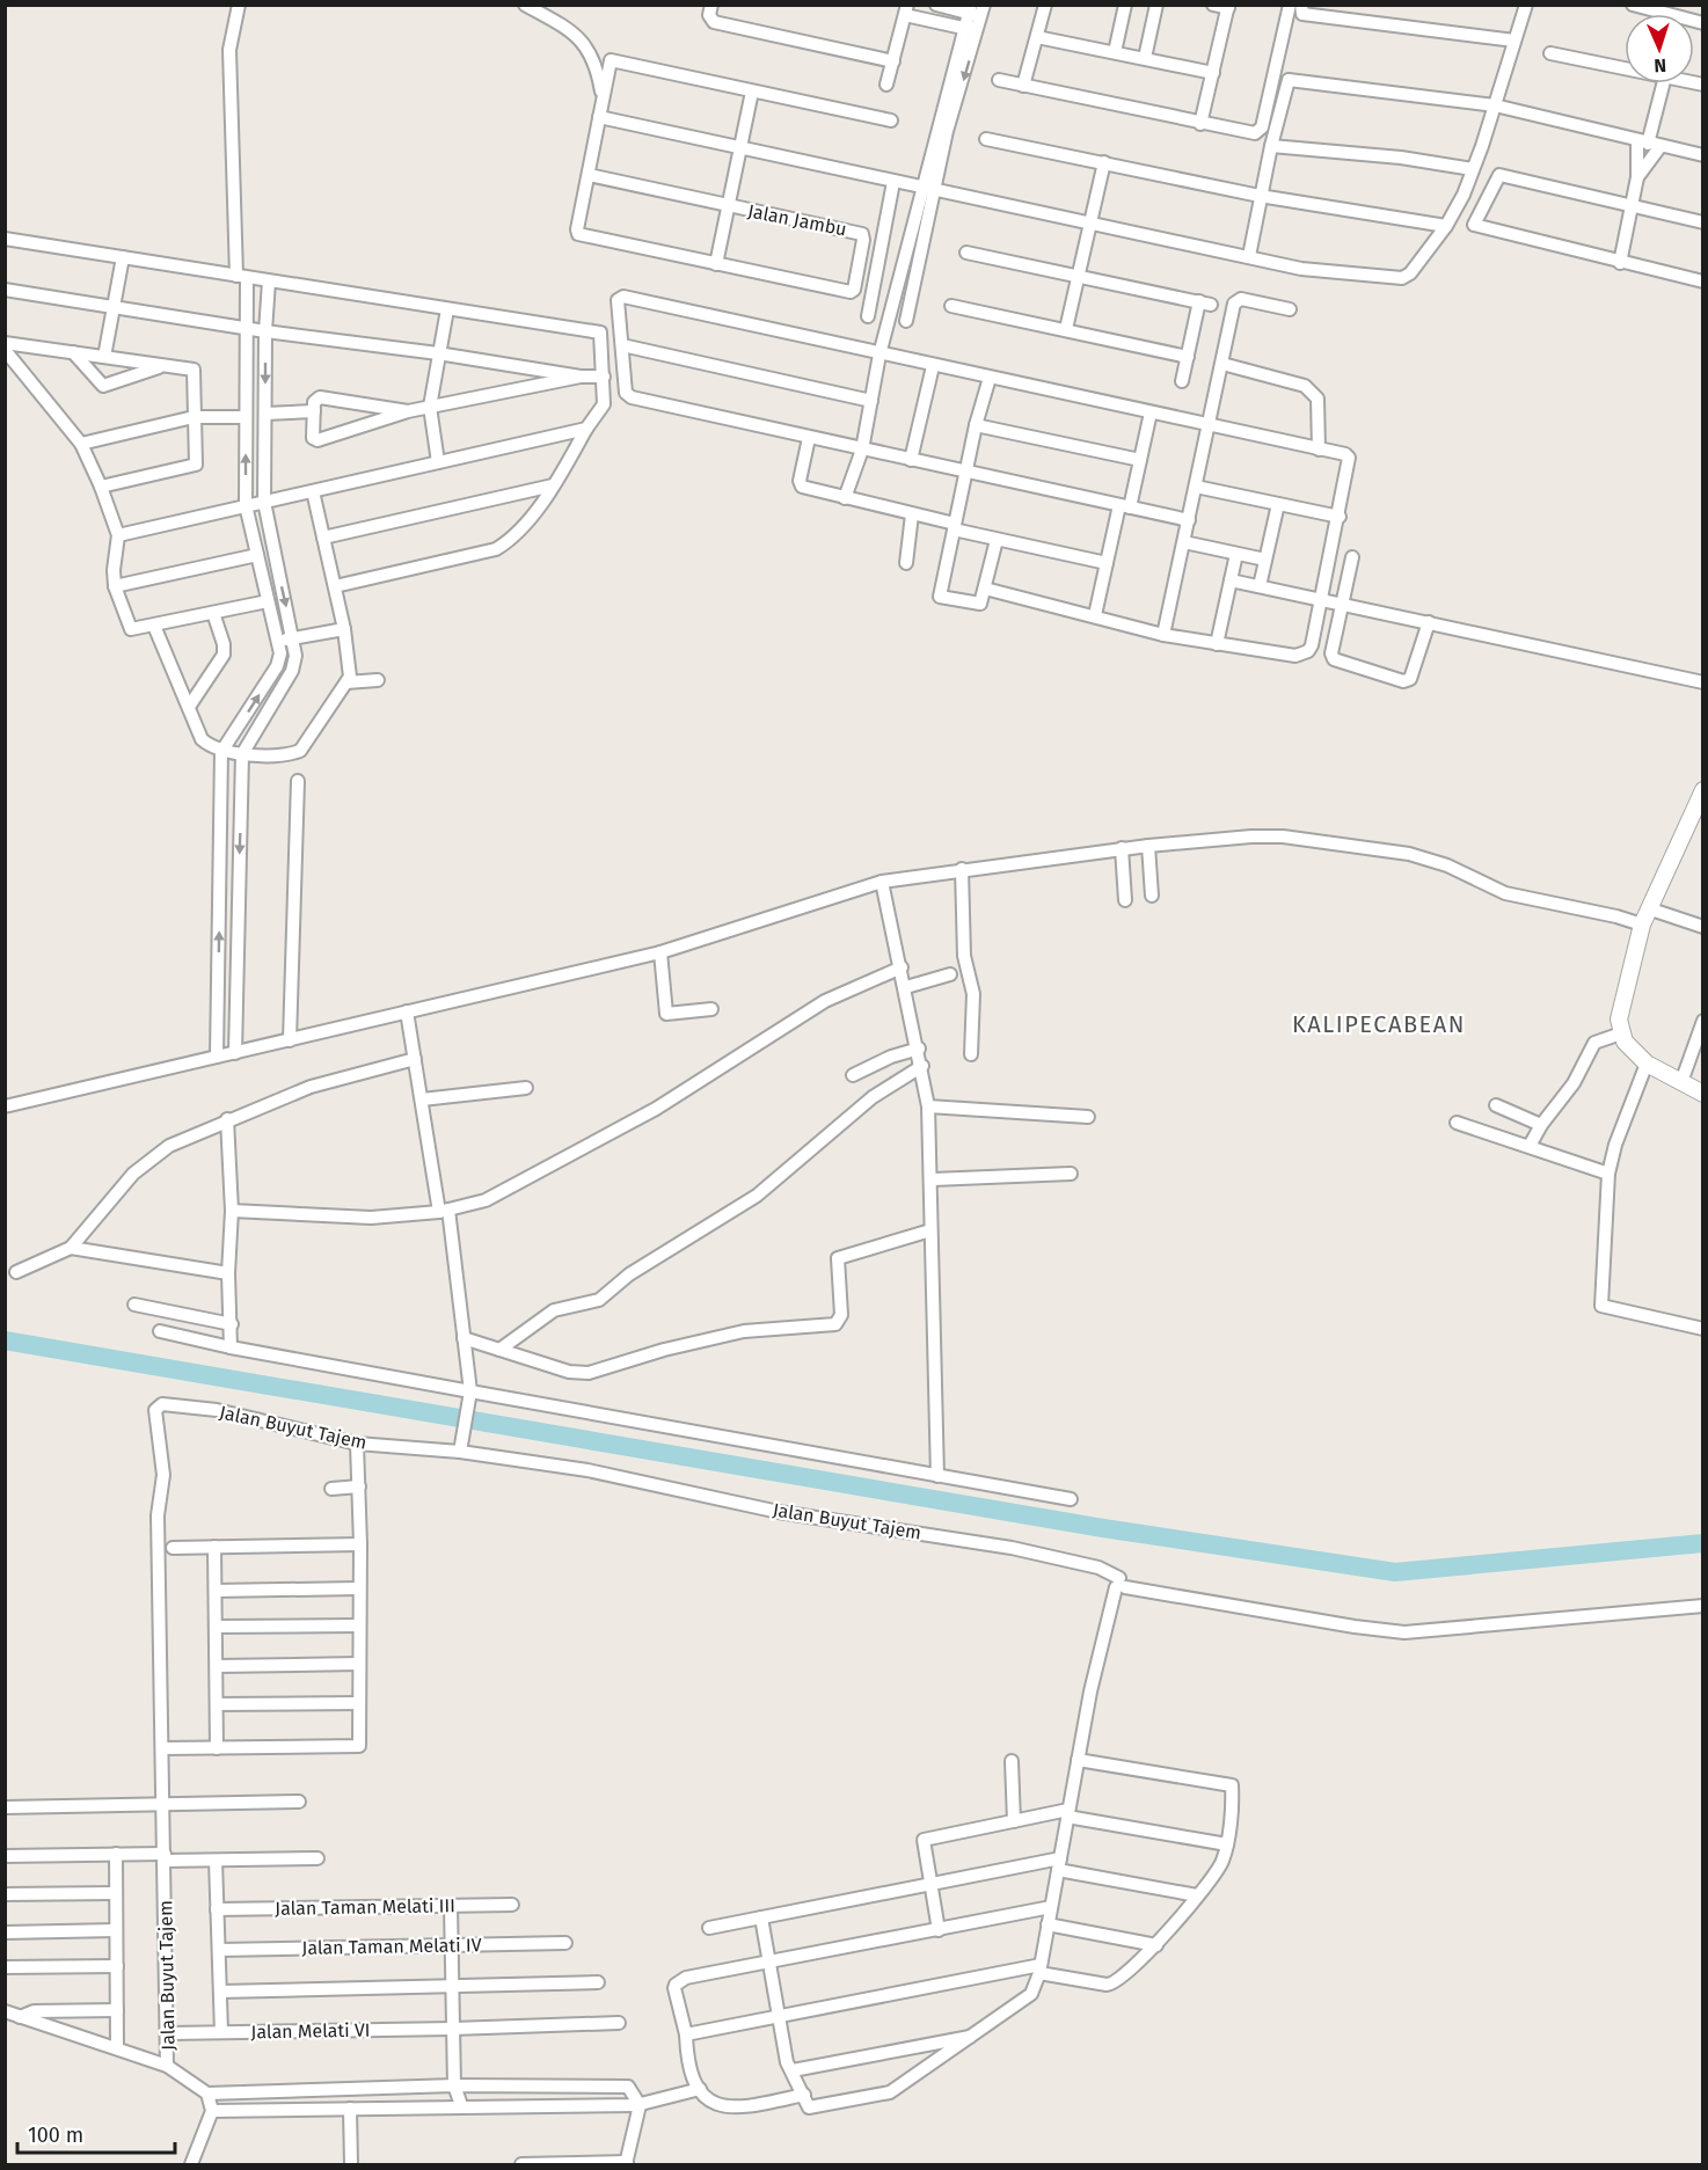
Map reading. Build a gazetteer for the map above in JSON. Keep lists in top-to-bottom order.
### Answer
{
  "streets": {
    "street": [
      "Jalan Jambu",
      "Jalan Buyut Tajem",
      "Jalan Taman Melati III",
      "Jalan Taman Melati IV",
      "Jalan Melati VI"
    ]
  },
  "crossings": [
    ["Jalan Buyut Tajem", "Jalan Melati VI"]
  ],
  "districts": ["KALIPECABEAN"],
  "scale_bar": "100 m",
  "north": "bottom"
}
